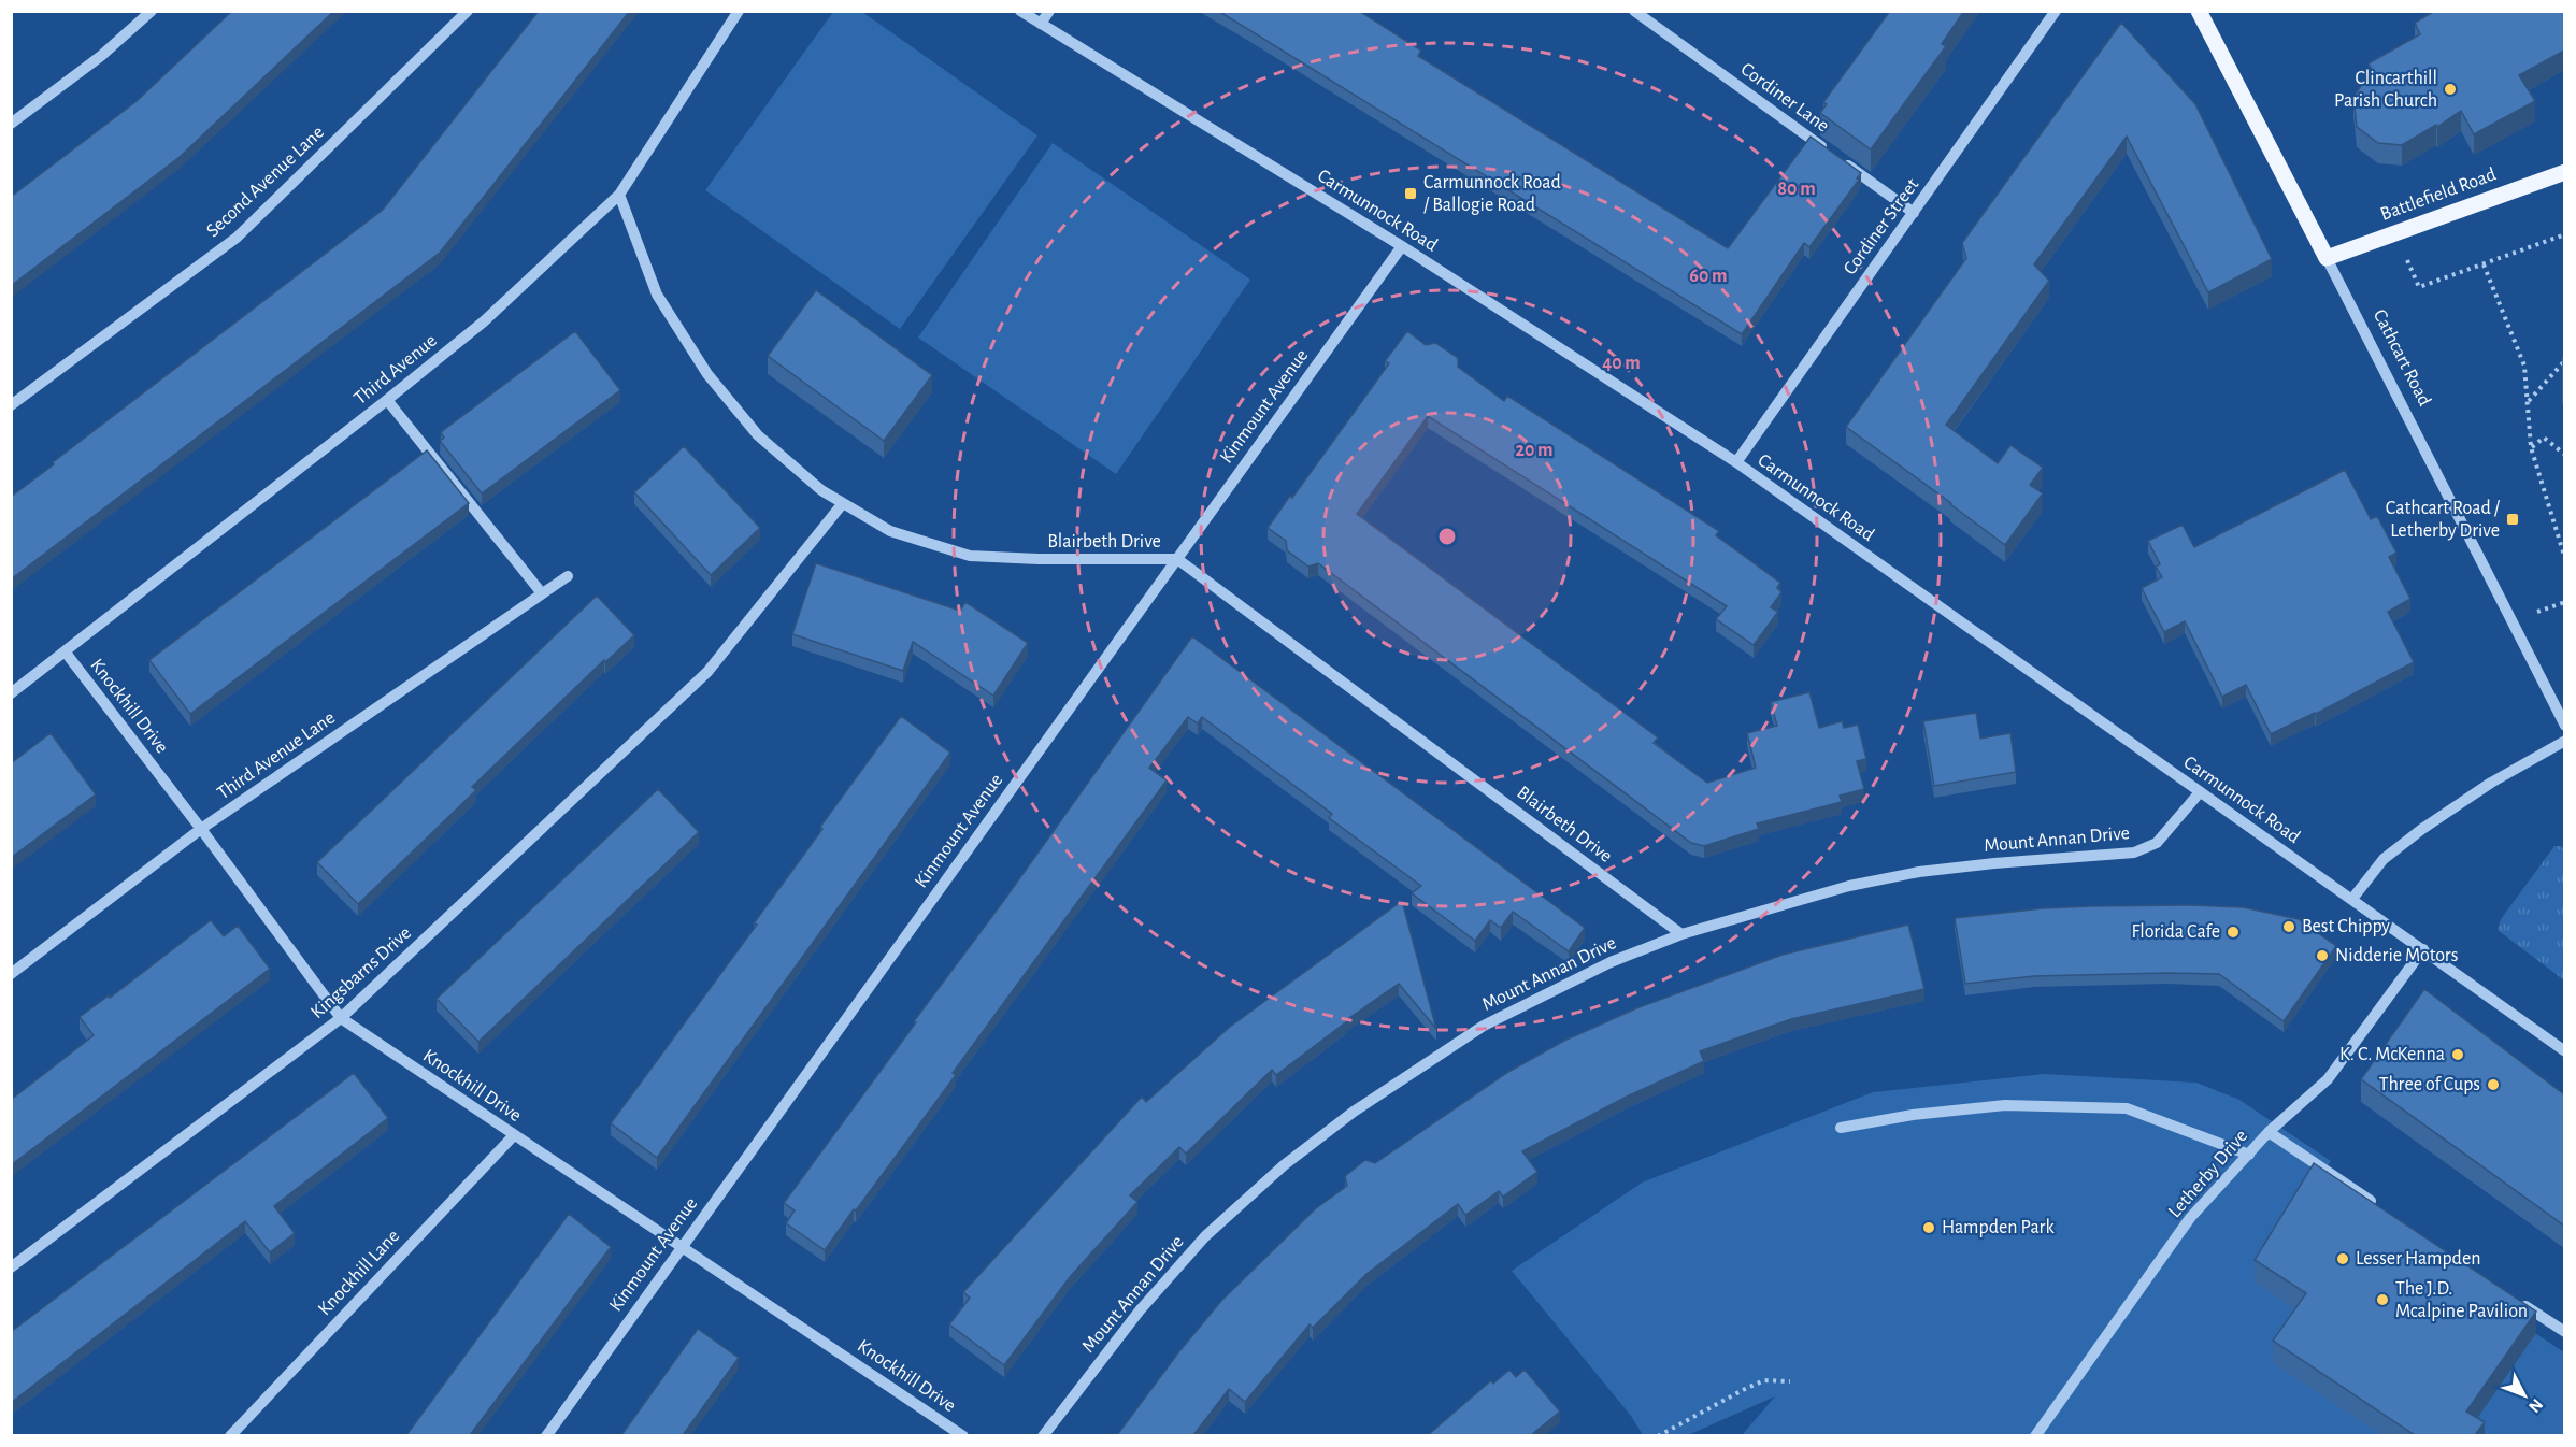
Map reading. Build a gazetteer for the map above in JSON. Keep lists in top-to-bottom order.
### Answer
{
  "streets": {
    "main road": ["Battlefield Road", "Cathcart Road"],
    "street": [
      "Cordiner Lane",
      "Second Avenue Lane",
      "Carmunnock Road",
      "Cordiner Street",
      "Third Avenue",
      "Kinmount Avenue",
      "Blairbeth Drive",
      "Knockhill Drive",
      "Third Avenue Lane",
      "Mount Annan Drive",
      "Kingsbarns Drive",
      "Letherby Drive",
      "Knockhill Lane"
    ]
  },
  "crossings": [
    ["Battlefield Road", "Cathcart Road"],
    ["Carmunnock Road", "Cordiner Street"],
    ["Carmunnock Road", "Kinmount Avenue"],
    ["Carmunnock Road", "Mount Annan Drive"],
    ["Carmunnock Road", "Letherby Drive"],
    ["Third Avenue", "Blairbeth Drive"],
    ["Third Avenue", "Knockhill Drive"],
    ["Kinmount Avenue", "Blairbeth Drive"],
    ["Kinmount Avenue", "Knockhill Drive"],
    ["Blairbeth Drive", "Mount Annan Drive"],
    ["Blairbeth Drive", "Kingsbarns Drive"],
    ["Knockhill Drive", "Third Avenue Lane"],
    ["Knockhill Drive", "Kingsbarns Drive"],
    ["Knockhill Drive", "Knockhill Lane"]
  ],
  "places": {
    "other": [
      "Clincarthill Parish Church",
      "Best Chippy",
      "Florida Cafe",
      "Nidderie Motors",
      "K. C. McKenna",
      "Three of Cups",
      "Hampden Park",
      "Lesser Hampden",
      "The J.D. Mcalpine Pavilion"
    ],
    "transit": ["Carmunnock Road / Ballogie Road", "Cathcart Road / Letherby Drive"]
  },
  "north": "bottom right",
  "rings": [
    "80 m",
    "60 m",
    "40 m",
    "20 m"
  ]
}
